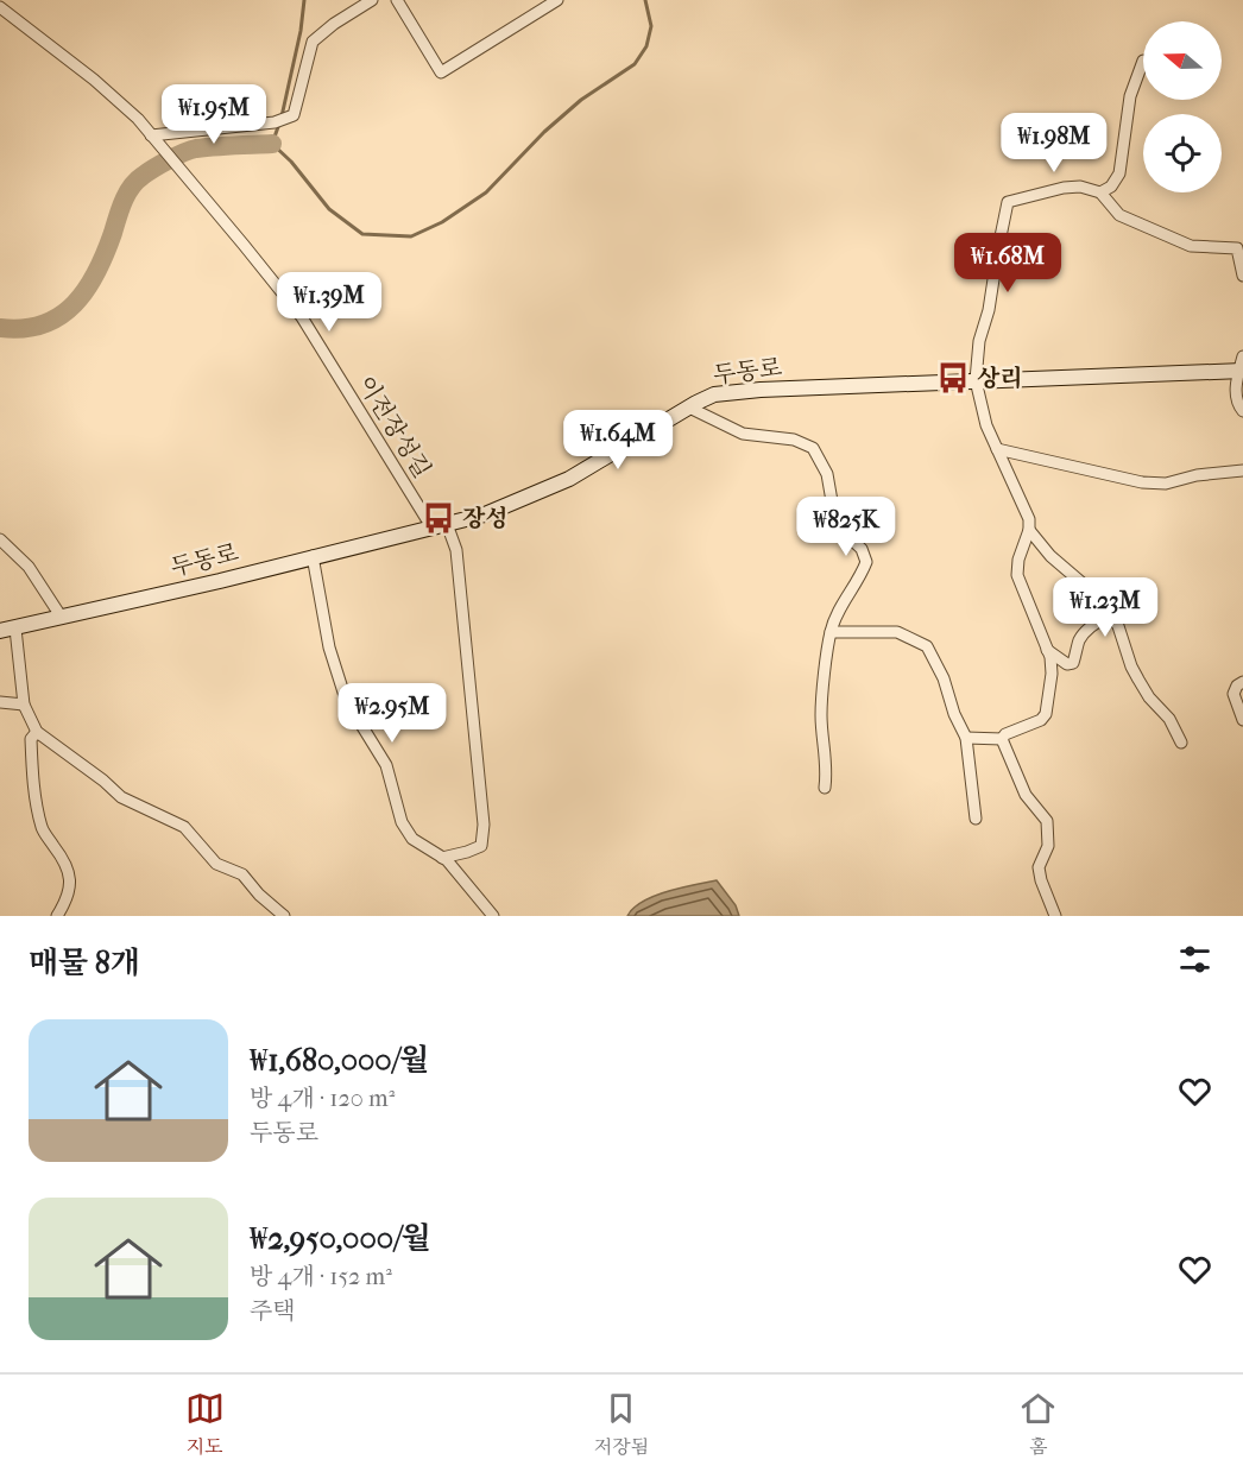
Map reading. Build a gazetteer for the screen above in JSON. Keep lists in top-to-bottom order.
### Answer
{
  "streets": {
    "main road": ["두동로"],
    "street": ["이전장성길"]
  },
  "crossings": [
    ["두동로", "이전장성길"]
  ],
  "places": {
    "bus stop": ["상리", "장성"]
  },
  "north": "left",
  "page": {
    "price": [
      "₩1.95M",
      "₩1.98M",
      "₩1.68M",
      "₩1.39M",
      "₩1.64M",
      "₩825K",
      "₩1.23M",
      "₩2.95M"
    ],
    "heading": "매물 8개",
    "list": [
      {
        "name": "₩1,680,000/월",
        "note": "방 4개 · 120 m² · 두동로"
      },
      {
        "name": "₩2,950,000/월",
        "note": "방 4개 · 152 m² · 주택"
      }
    ],
    "tabs": ["지도", "저장됨", "홈"]
  }
}
